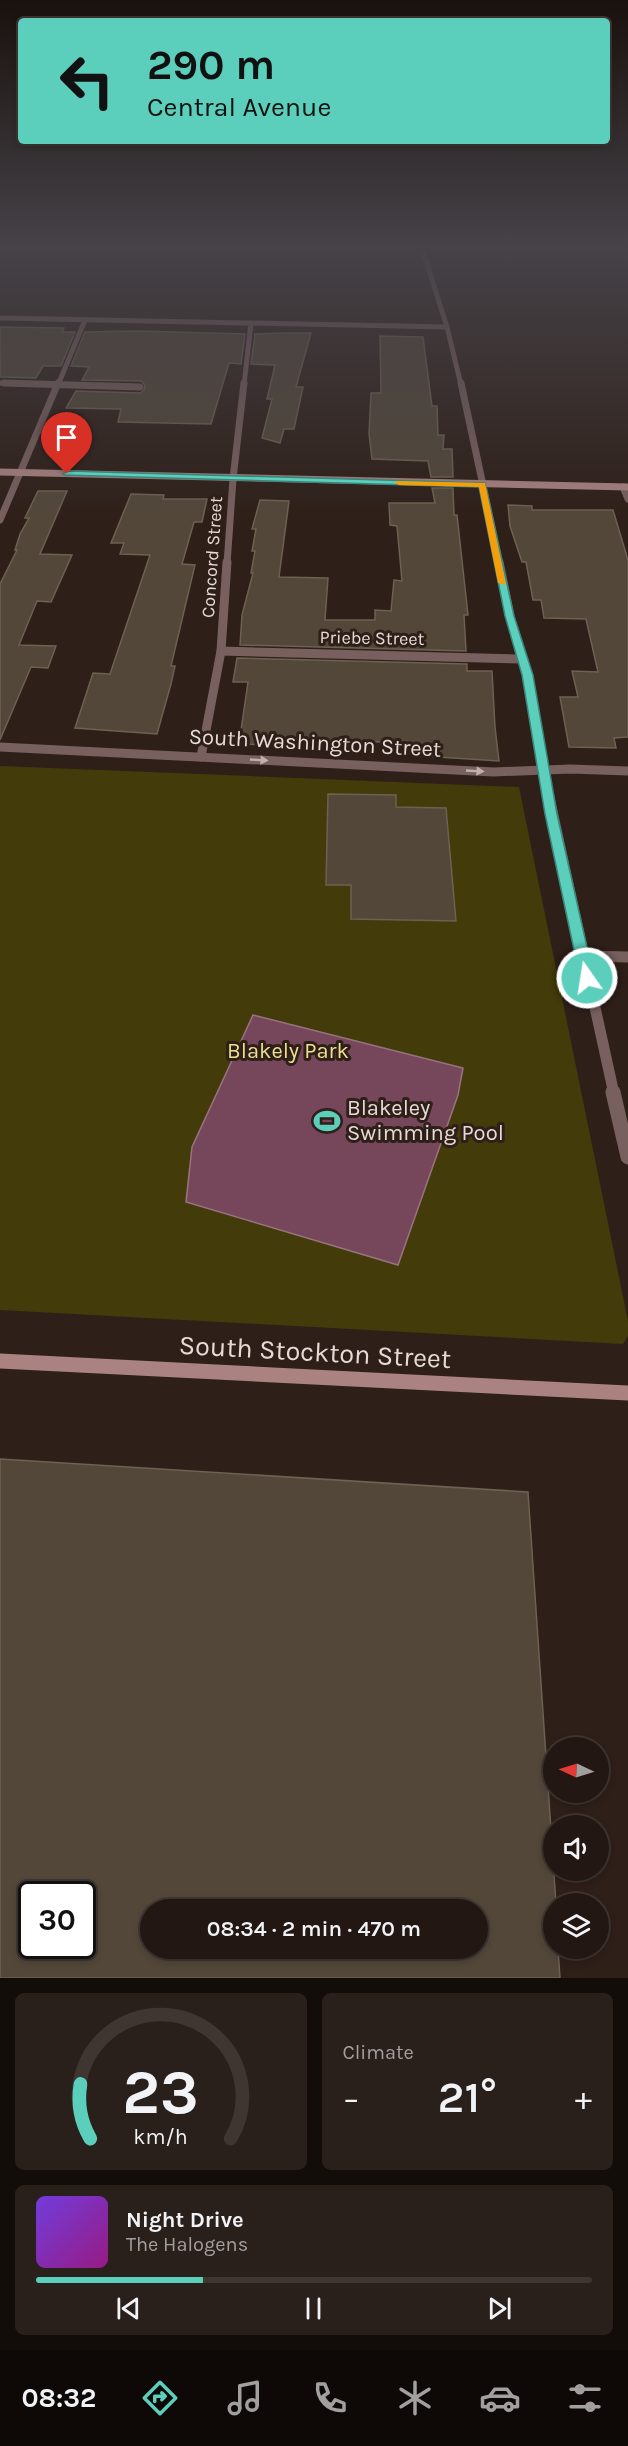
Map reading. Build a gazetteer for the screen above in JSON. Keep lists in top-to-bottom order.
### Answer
{
  "streets": {
    "street": [
      "Concord Street",
      "Priebe Street",
      "South Washington Street",
      "South Stockton Street"
    ]
  },
  "crossings": [
    ["Concord Street", "Priebe Street"],
    ["Concord Street", "South Washington Street"]
  ],
  "one_way": ["South Washington Street"],
  "parks": ["Blakely Park"],
  "places": {
    "sports": ["Blakeley Swimming Pool"]
  },
  "north": "left",
  "page": {
    "turn": ["290 m", "Central Avenue"],
    "limit": "30",
    "trip": "08:34 · 2 min · 470 m",
    "tile": "Climate",
    "heat": ["−", "21°", "+"],
    "song": ["Night Drive", "The Halogens"],
    "tabs": "08:32",
    "gauge": ["23", "km/h"]
  }
}
